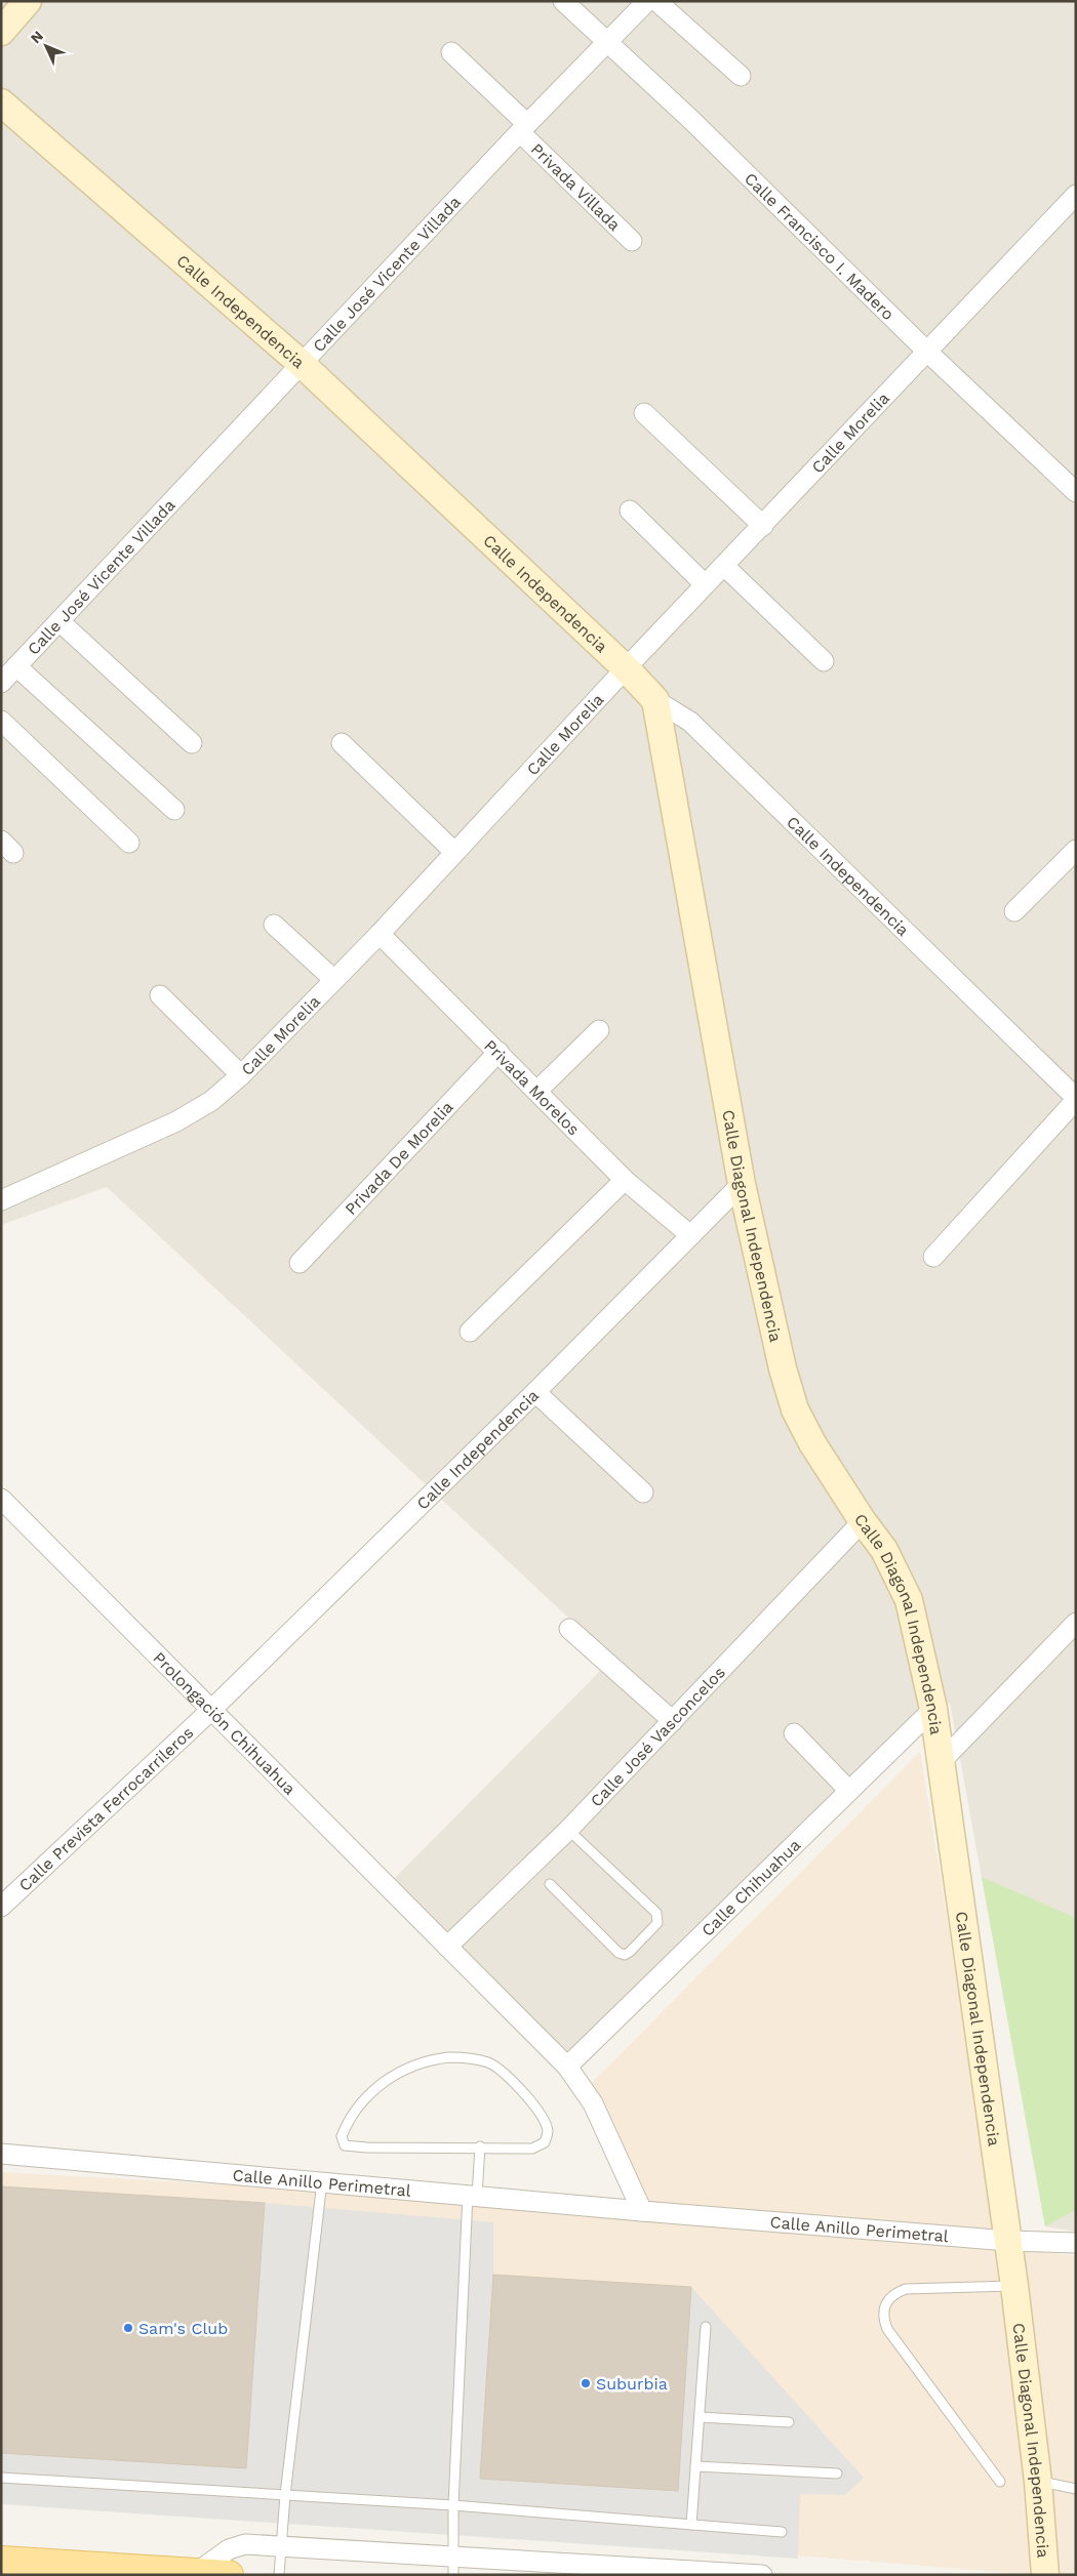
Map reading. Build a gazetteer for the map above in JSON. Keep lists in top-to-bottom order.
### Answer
{
  "streets": {
    "main road": ["Calle Independencia", "Calle Diagonal Independencia"],
    "street": [
      "Privada Villada",
      "Calle Francisco I. Madero",
      "Calle José Vicente Villada",
      "Calle Morelia",
      "Privada Morelos",
      "Privada De Morelia",
      "Prolongación Chihuahua",
      "Calle José Vasconcelos",
      "Calle Prevista Ferrocarrileros",
      "Calle Chihuahua",
      "Calle Anillo Perimetral"
    ]
  },
  "crossings": [
    ["Privada Villada", "Calle José Vicente Villada"],
    ["Calle Francisco I. Madero", "Calle José Vicente Villada"],
    ["Calle Francisco I. Madero", "Calle Morelia"],
    ["Calle José Vicente Villada", "Calle Independencia"],
    ["Calle Independencia", "Calle Morelia"],
    ["Calle Independencia", "Privada Morelos"],
    ["Calle Independencia", "Calle Diagonal Independencia"],
    ["Calle Independencia", "Prolongación Chihuahua"],
    ["Calle Independencia", "Calle Prevista Ferrocarrileros"],
    ["Calle Morelia", "Privada Morelos"],
    ["Privada Morelos", "Privada De Morelia"],
    ["Calle Diagonal Independencia", "Calle José Vasconcelos"],
    ["Calle Diagonal Independencia", "Calle Chihuahua"],
    ["Calle Diagonal Independencia", "Calle Anillo Perimetral"],
    ["Prolongación Chihuahua", "Calle José Vasconcelos"],
    ["Prolongación Chihuahua", "Calle Prevista Ferrocarrileros"]
  ],
  "places": ["Sam's Club", "Suburbia"],
  "north": "top left"
}
